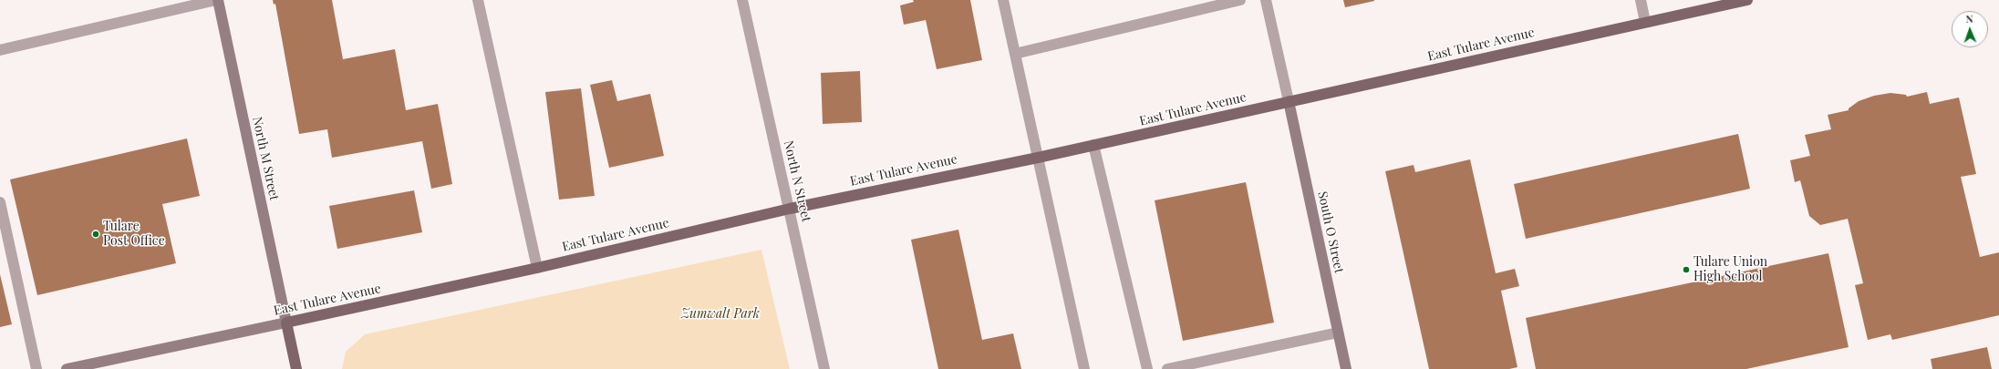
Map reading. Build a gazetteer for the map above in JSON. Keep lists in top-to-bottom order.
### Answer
{
  "streets": {
    "main road": ["East Tulare Avenue", "North M Street", "South O Street"],
    "street": ["North N Street"]
  },
  "crossings": [
    ["East Tulare Avenue", "North M Street"],
    ["East Tulare Avenue", "North N Street"],
    ["East Tulare Avenue", "South O Street"]
  ],
  "parks": ["Zumwalt Park"],
  "places": ["Tulare Post Office", "Tulare Union High School"],
  "north": "top"
}
